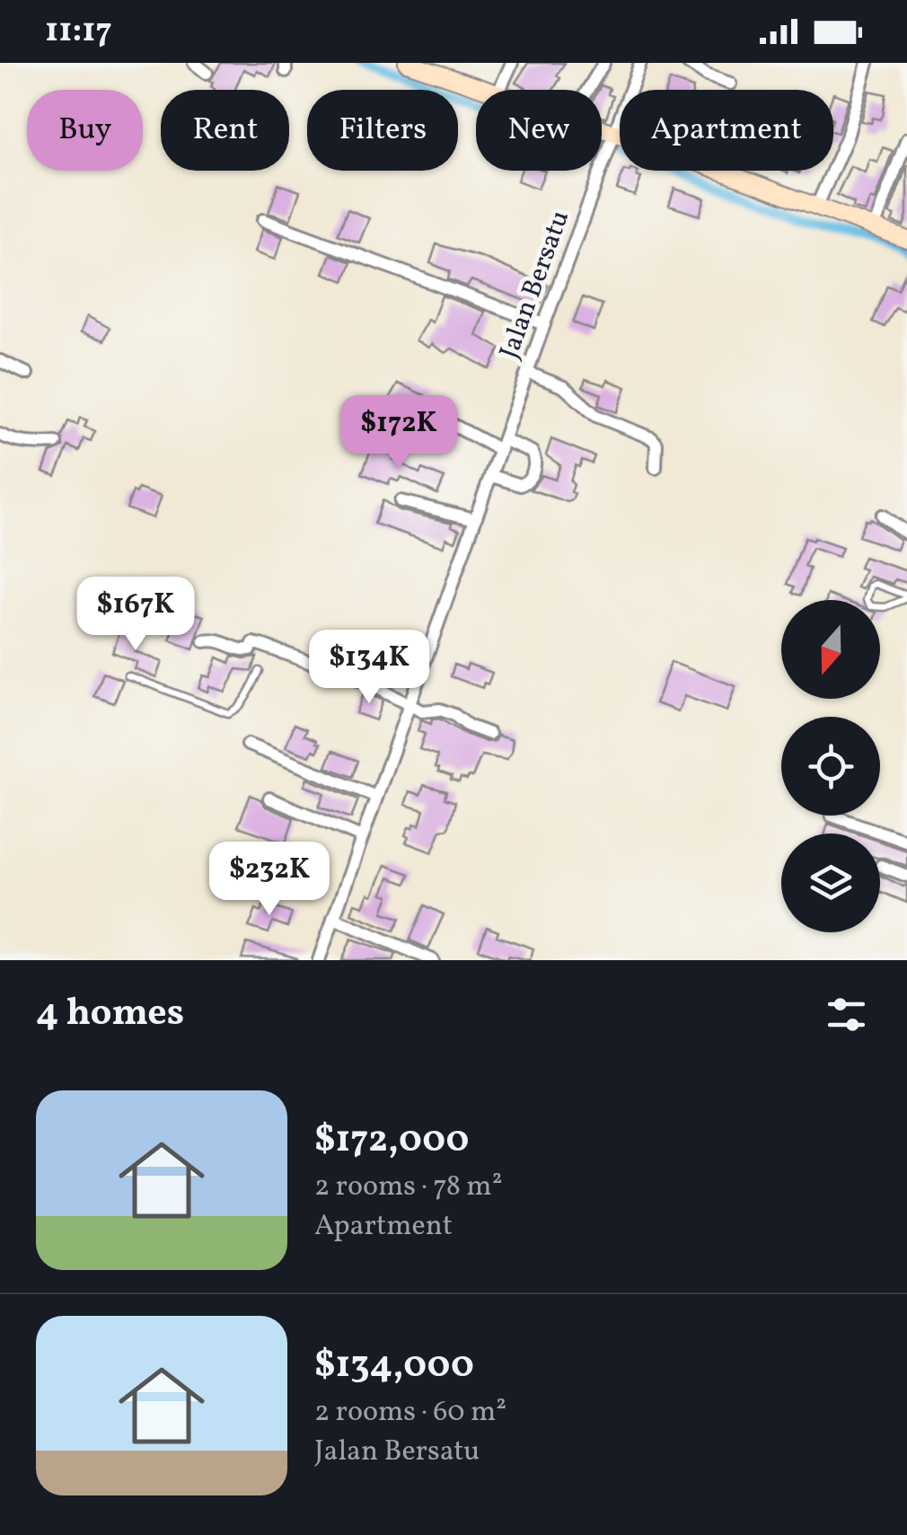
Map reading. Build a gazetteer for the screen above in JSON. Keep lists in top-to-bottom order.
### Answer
{
  "streets": {
    "street": ["Jalan Bersatu"]
  },
  "north": "bottom",
  "page": {
    "status": "11:17",
    "chip": [
      "Buy",
      "Rent",
      "Filters",
      "New",
      "Apartment"
    ],
    "price": [
      "$172K",
      "$167K",
      "$134K",
      "$232K"
    ],
    "heading": "4 homes",
    "list": [
      {
        "name": "$172,000",
        "note": "2 rooms · 78 m² · Apartment"
      },
      {
        "name": "$134,000",
        "note": "2 rooms · 60 m² · Jalan Bersatu"
      }
    ]
  }
}
